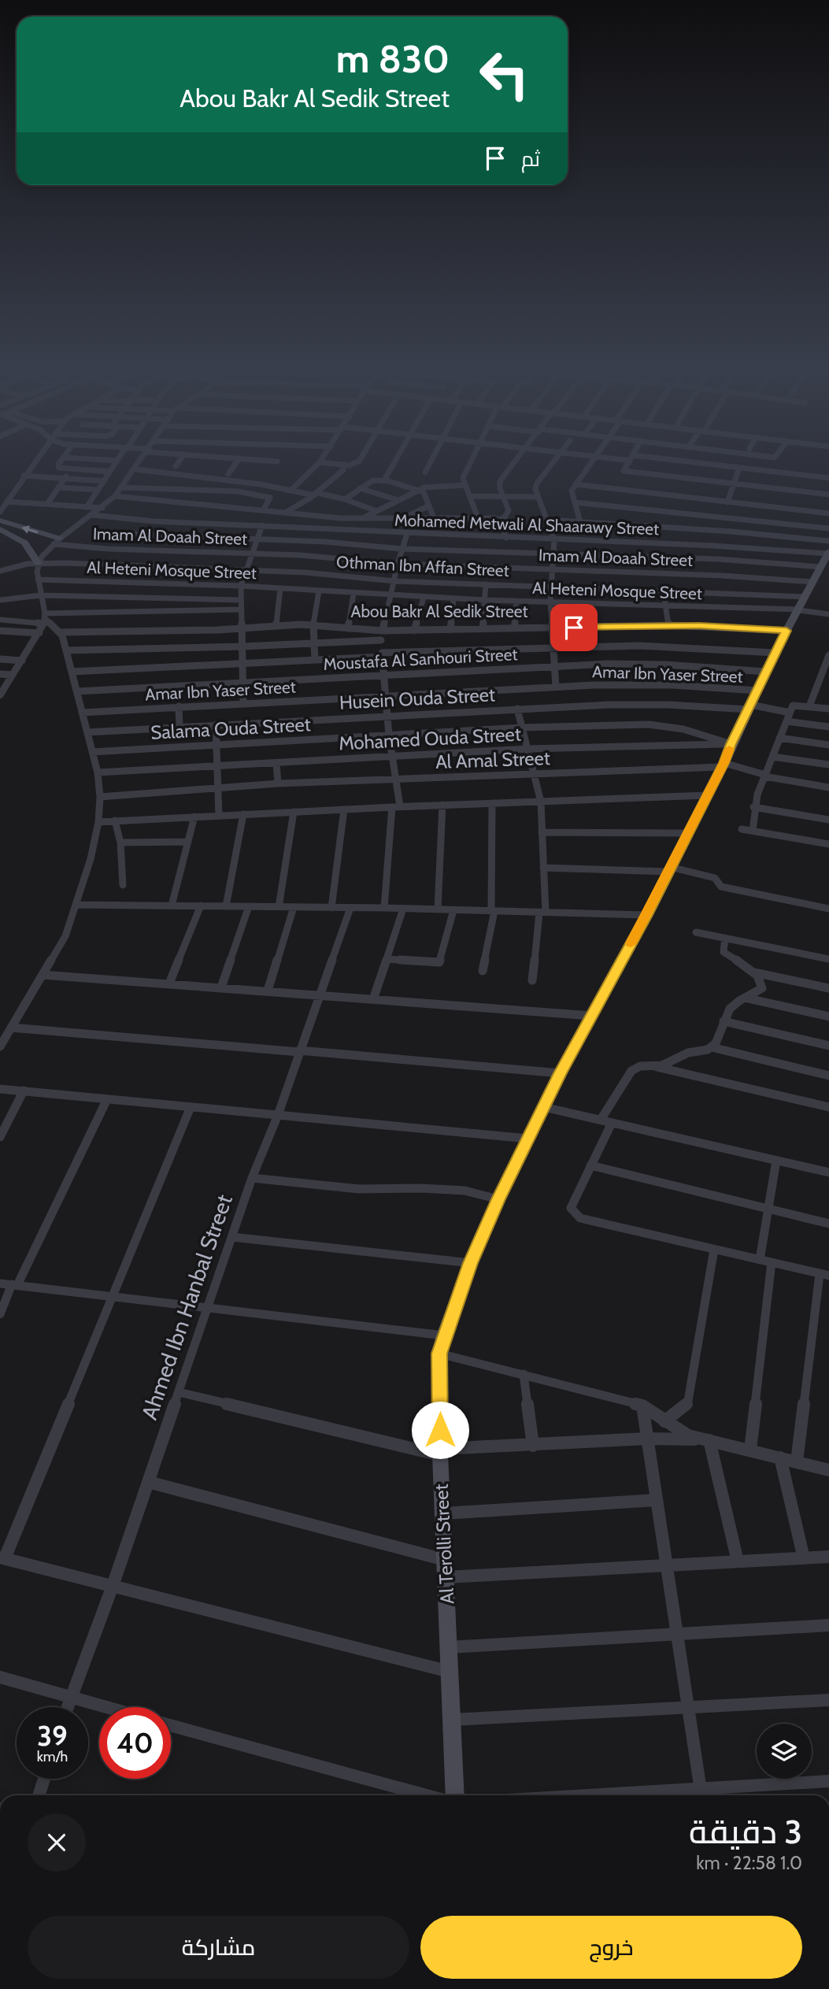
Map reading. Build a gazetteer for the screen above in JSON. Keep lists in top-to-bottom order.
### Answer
{
  "streets": {
    "street": [
      "Mohamed Metwali Al Shaarawy Street",
      "Imam Al Doaah Street",
      "Othman Ibn Affan Street",
      "Al Heteni Mosque Street",
      "Abou Bakr Al Sedik Street",
      "Moustafa Al Sanhouri Street",
      "Amar Ibn Yaser Street",
      "Husein Ouda Street",
      "Salama Ouda Street",
      "Mohamed Ouda Street",
      "Al Amal Street",
      "Ahmed Ibn Hanbal Street",
      "Al Terolli Street"
    ]
  },
  "crossings": [
    ["Mohamed Metwali Al Shaarawy Street", "Salama Ouda Street"],
    ["Mohamed Metwali Al Shaarawy Street", "Al Terolli Street"],
    ["Imam Al Doaah Street", "Salama Ouda Street"],
    ["Imam Al Doaah Street", "Al Terolli Street"],
    ["Othman Ibn Affan Street", "Al Heteni Mosque Street"],
    ["Othman Ibn Affan Street", "Salama Ouda Street"],
    ["Othman Ibn Affan Street", "Al Terolli Street"],
    ["Al Heteni Mosque Street", "Salama Ouda Street"],
    ["Al Heteni Mosque Street", "Al Terolli Street"],
    ["Abou Bakr Al Sedik Street", "Salama Ouda Street"],
    ["Abou Bakr Al Sedik Street", "Al Terolli Street"],
    ["Moustafa Al Sanhouri Street", "Salama Ouda Street"],
    ["Moustafa Al Sanhouri Street", "Al Terolli Street"],
    ["Amar Ibn Yaser Street", "Salama Ouda Street"],
    ["Amar Ibn Yaser Street", "Al Terolli Street"],
    ["Husein Ouda Street", "Al Terolli Street"],
    ["Salama Ouda Street", "Mohamed Ouda Street"],
    ["Salama Ouda Street", "Al Terolli Street"],
    ["Mohamed Ouda Street", "Al Terolli Street"],
    ["Al Amal Street", "Al Terolli Street"]
  ],
  "page": {
    "turn": ["830 m", "Abou Bakr Al Sedik Street"],
    "then": "ثم",
    "speed": "39 km/h",
    "limit": "40",
    "heading": ["3 دقيقة", "1.0 km · 22:58"],
    "buttons": ["خروج", "مشاركة"]
  }
}
